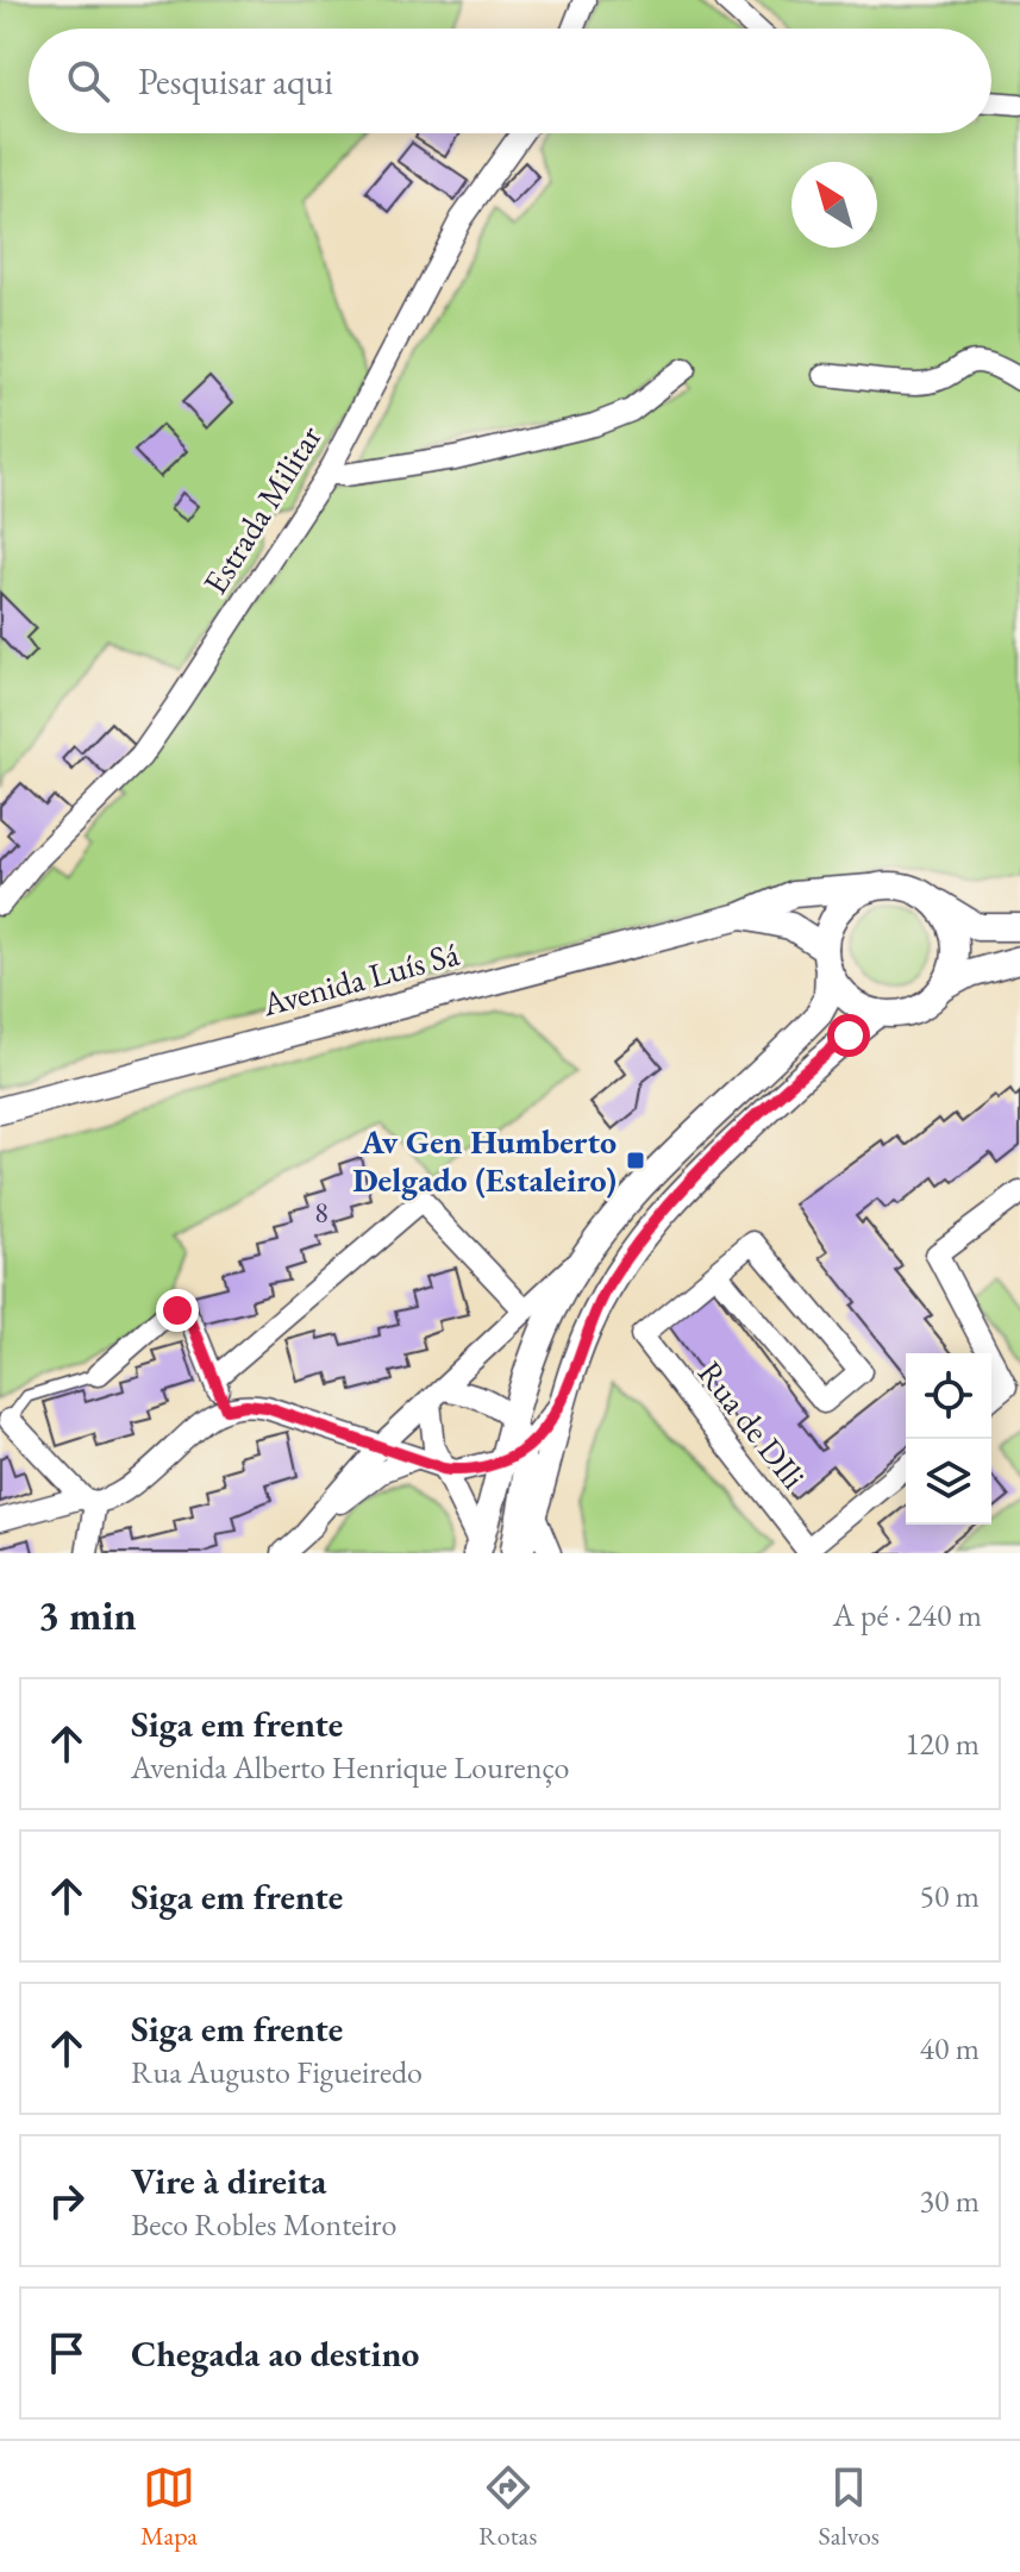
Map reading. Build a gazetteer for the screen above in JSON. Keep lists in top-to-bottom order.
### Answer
{
  "streets": {
    "street": ["Estrada Militar", "Avenida Luís Sá", "Rua de DIli"]
  },
  "places": {
    "transit": ["Av Gen Humberto Delgado (Estaleiro)"]
  },
  "house_numbers": ["8"],
  "north": "top left",
  "page": {
    "search": "Pesquisar aqui",
    "heading": ["3 min", "A pé · 240 m"],
    "list": [
      ["Siga em frente", "Avenida Alberto Henrique Lourenço", "120 m"],
      ["Siga em frente", "50 m"],
      ["Siga em frente", "Rua Augusto Figueiredo", "40 m"],
      ["Vire à direita", "Beco Robles Monteiro", "30 m"],
      "Chegada ao destino"
    ],
    "nav": ["Mapa", "Rotas", "Salvos"]
  }
}
